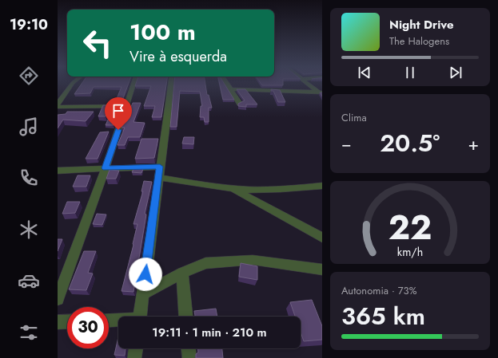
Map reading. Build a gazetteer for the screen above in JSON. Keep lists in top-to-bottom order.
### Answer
{
  "page": {
    "tabs": "19:10",
    "turn": ["100 m", "Vire à esquerda"],
    "song": ["Night Drive", "The Halogens"],
    "tile": [
      "Clima",
      ["Autonomia · 73%", "365 km"]
    ],
    "heat": ["−", "20.5°", "+"],
    "limit": "30",
    "trip": "19:11 · 1 min · 210 m",
    "gauge": ["22", "km/h"]
  }
}
